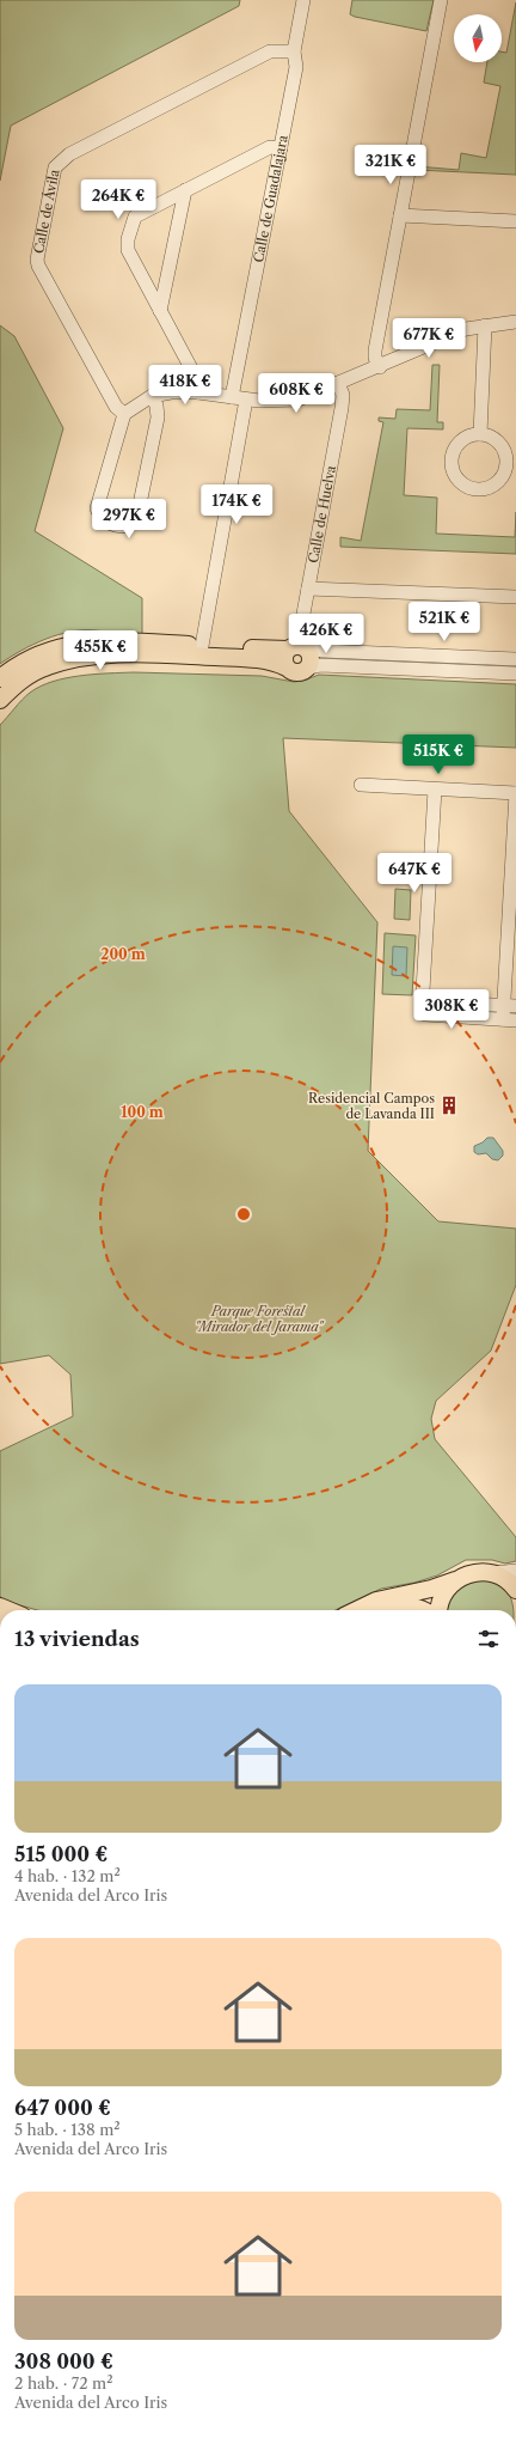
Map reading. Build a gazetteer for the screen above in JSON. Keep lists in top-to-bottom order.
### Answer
{
  "streets": {
    "street": ["Calle de Guadalajara", "Calle de Ávila", "Calle de Huelva"]
  },
  "crossings": [
    ["Calle de Guadalajara", "Calle de Ávila"]
  ],
  "parks": ["Parque Forestal \"Mirador del Jarama\""],
  "places": {
    "building": ["Residencial Campos de Lavanda III"]
  },
  "north": "bottom",
  "page": {
    "price": [
      "321K €",
      "264K €",
      "677K €",
      "418K €",
      "608K €",
      "174K €",
      "297K €",
      "521K €",
      "426K €",
      "455K €",
      "515K €",
      "647K €",
      "308K €"
    ],
    "heading": "13 viviendas",
    "list": [
      {
        "name": "515 000 €",
        "note": "4 hab. · 132 m² · Avenida del Arco Iris"
      },
      {
        "name": "647 000 €",
        "note": "5 hab. · 138 m² · Avenida del Arco Iris"
      },
      {
        "name": "308 000 €",
        "note": "2 hab. · 72 m² · Avenida del Arco Iris"
      }
    ]
  },
  "rings": ["200 m", "100 m"]
}
